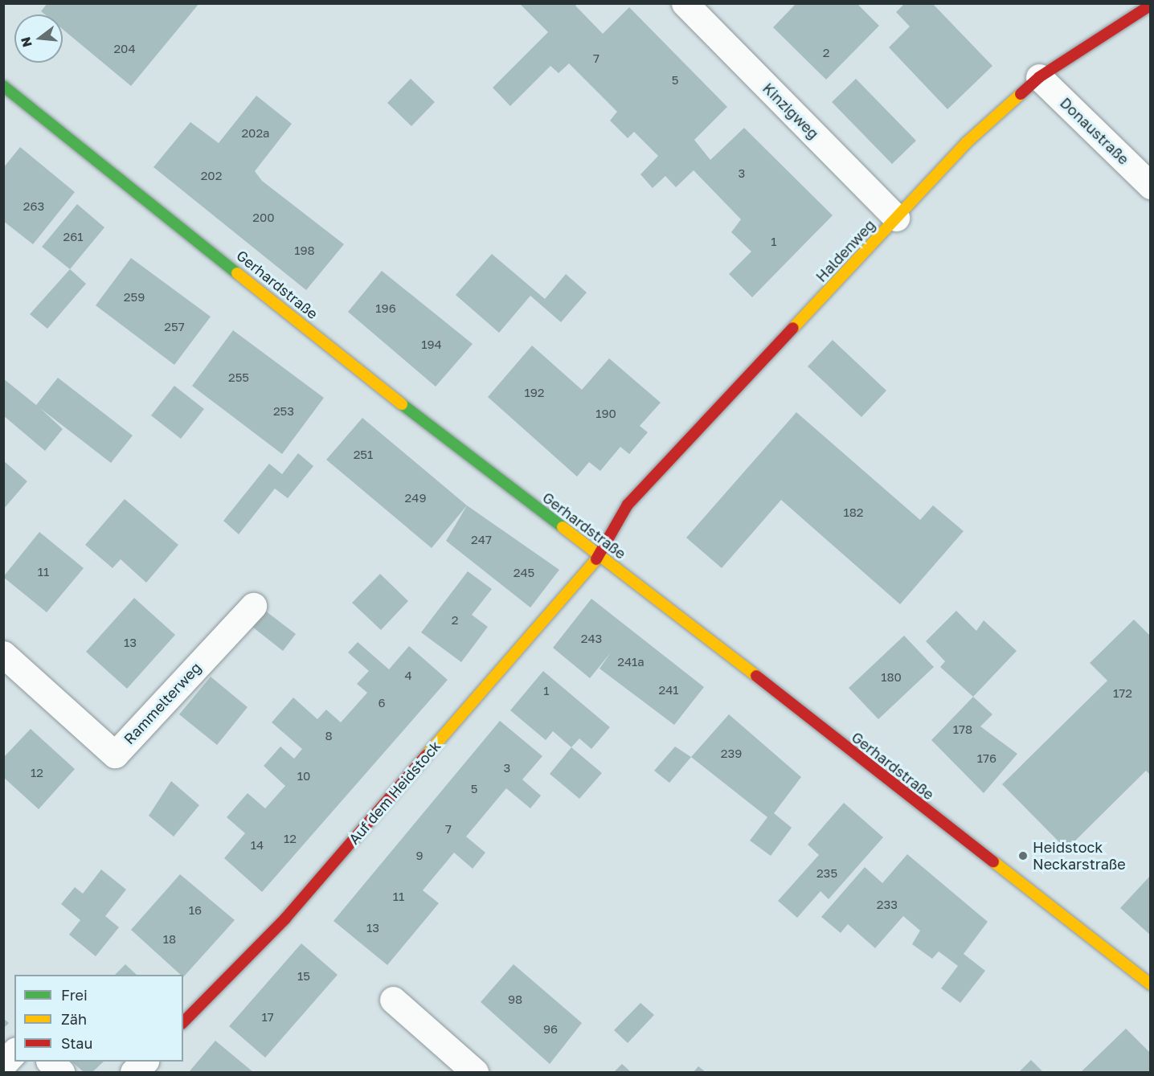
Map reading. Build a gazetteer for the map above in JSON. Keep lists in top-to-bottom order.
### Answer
{
  "streets": {
    "street": [
      "Kinzigweg",
      "Donaustraße",
      "Haldenweg",
      "Gerhardstraße",
      "Rammelterweg",
      "Auf dem Heidstock"
    ]
  },
  "crossings": [
    ["Kinzigweg", "Haldenweg"],
    ["Donaustraße", "Haldenweg"],
    ["Haldenweg", "Gerhardstraße"],
    ["Haldenweg", "Auf dem Heidstock"],
    ["Gerhardstraße", "Auf dem Heidstock"]
  ],
  "places": ["Heidstock Neckarstraße"],
  "house_numbers": [
    "204",
    "2",
    "7",
    "5",
    "202a",
    "3",
    "202",
    "263",
    "200",
    "261",
    "1",
    "198",
    "259",
    "196",
    "257",
    "194",
    "255",
    "192",
    "253",
    "190",
    "251",
    "249",
    "182",
    "247",
    "11",
    "245",
    "2",
    "243",
    "13",
    "241a",
    "4",
    "180",
    "241",
    "1",
    "172",
    "6",
    "178",
    "8",
    "239",
    "176",
    "3",
    "12",
    "10",
    "5",
    "7",
    "12",
    "14",
    "9",
    "235",
    "11",
    "233",
    "16",
    "13",
    "18",
    "15",
    "98",
    "17",
    "96"
  ],
  "legend": ["Frei", "Zäh", "Stau"],
  "north": "left"
}
